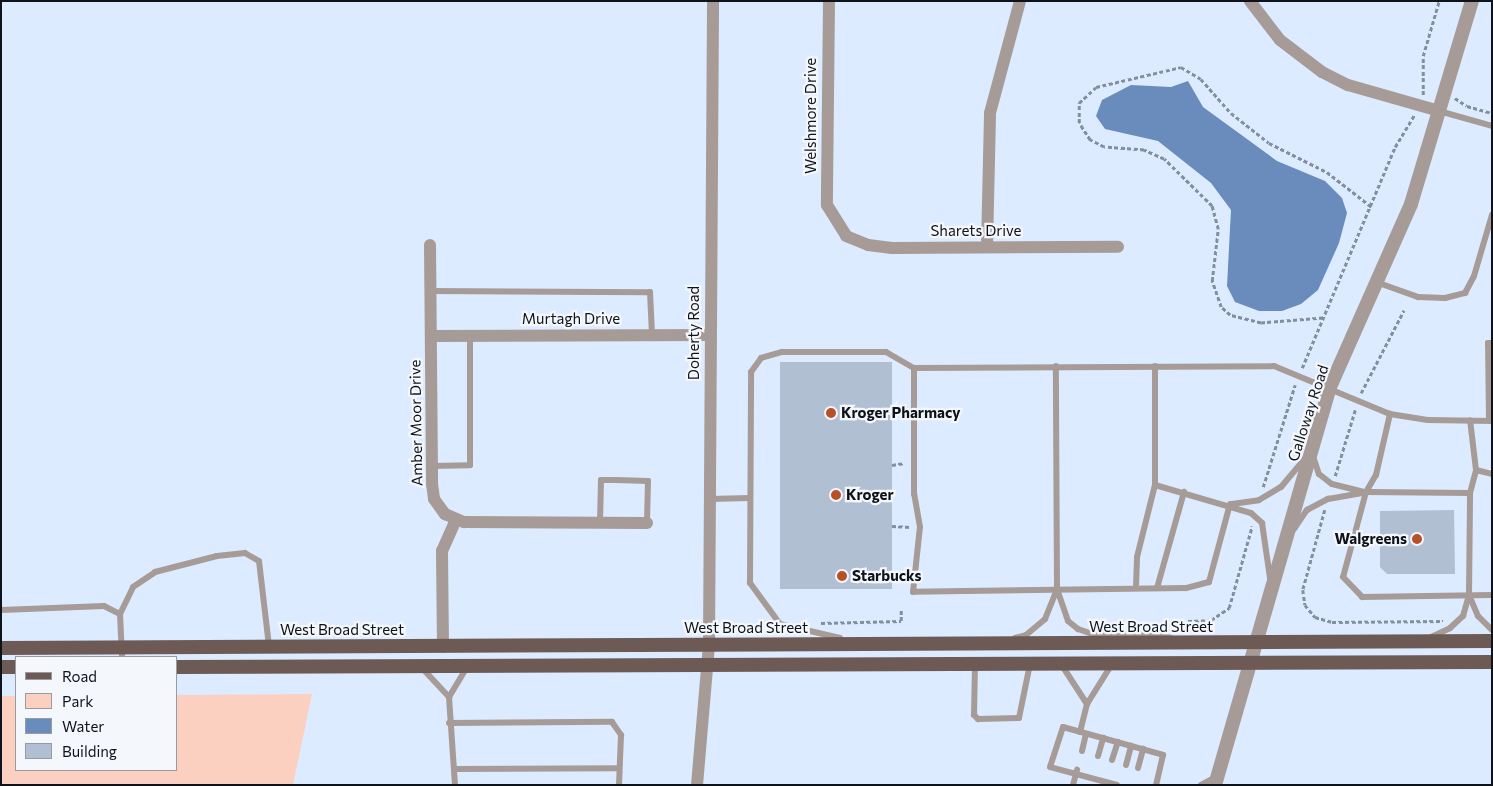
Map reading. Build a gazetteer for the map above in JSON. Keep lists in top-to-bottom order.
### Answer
{
  "streets": {
    "main road": ["West Broad Street"],
    "street": [
      "Welshmore Drive",
      "Sharets Drive",
      "Murtagh Drive",
      "Doherty Road",
      "Galloway Road",
      "Amber Moor Drive"
    ]
  },
  "crossings": [
    ["Welshmore Drive", "Sharets Drive"],
    ["Murtagh Drive", "Doherty Road"],
    ["Murtagh Drive", "Amber Moor Drive"],
    ["Doherty Road", "West Broad Street"],
    ["Galloway Road", "West Broad Street"]
  ],
  "places": [
    "Kroger Pharmacy",
    "Kroger",
    "Walgreens",
    "Starbucks"
  ],
  "legend": [
    "Road",
    "Park",
    "Water",
    "Building"
  ]
}
